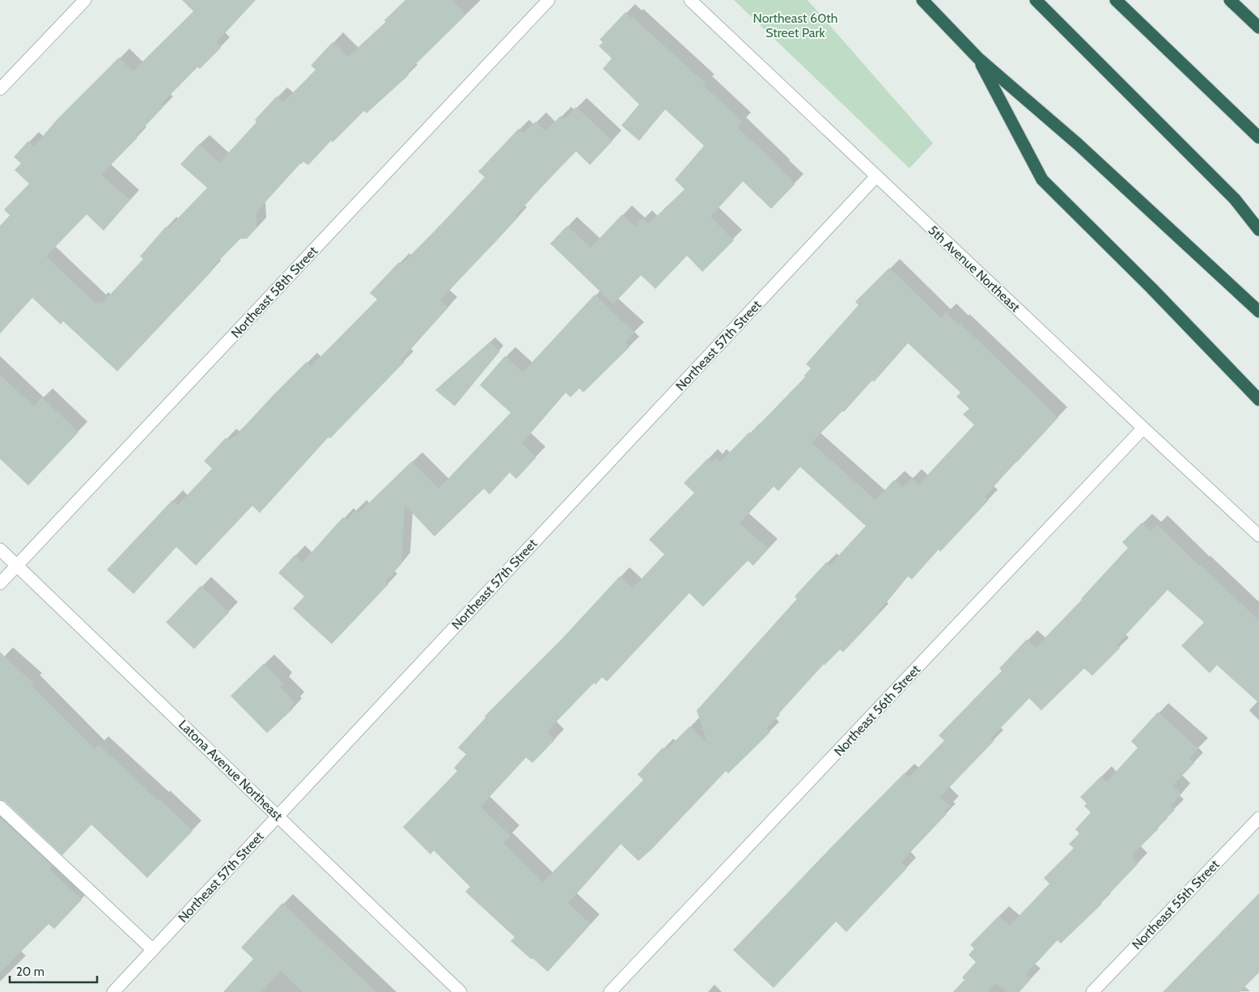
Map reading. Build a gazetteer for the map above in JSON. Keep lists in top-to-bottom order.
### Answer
{
  "streets": {
    "street": [
      "5th Avenue Northeast",
      "Northeast 58th Street",
      "Northeast 57th Street",
      "Northeast 56th Street",
      "Latona Avenue Northeast",
      "Northeast 55th Street"
    ]
  },
  "crossings": [
    ["5th Avenue Northeast", "Northeast 57th Street"],
    ["5th Avenue Northeast", "Northeast 56th Street"],
    ["Northeast 58th Street", "Latona Avenue Northeast"],
    ["Northeast 57th Street", "Latona Avenue Northeast"]
  ],
  "parks": ["Northeast 60th Street Park"],
  "scale_bar": "20 m"
}
